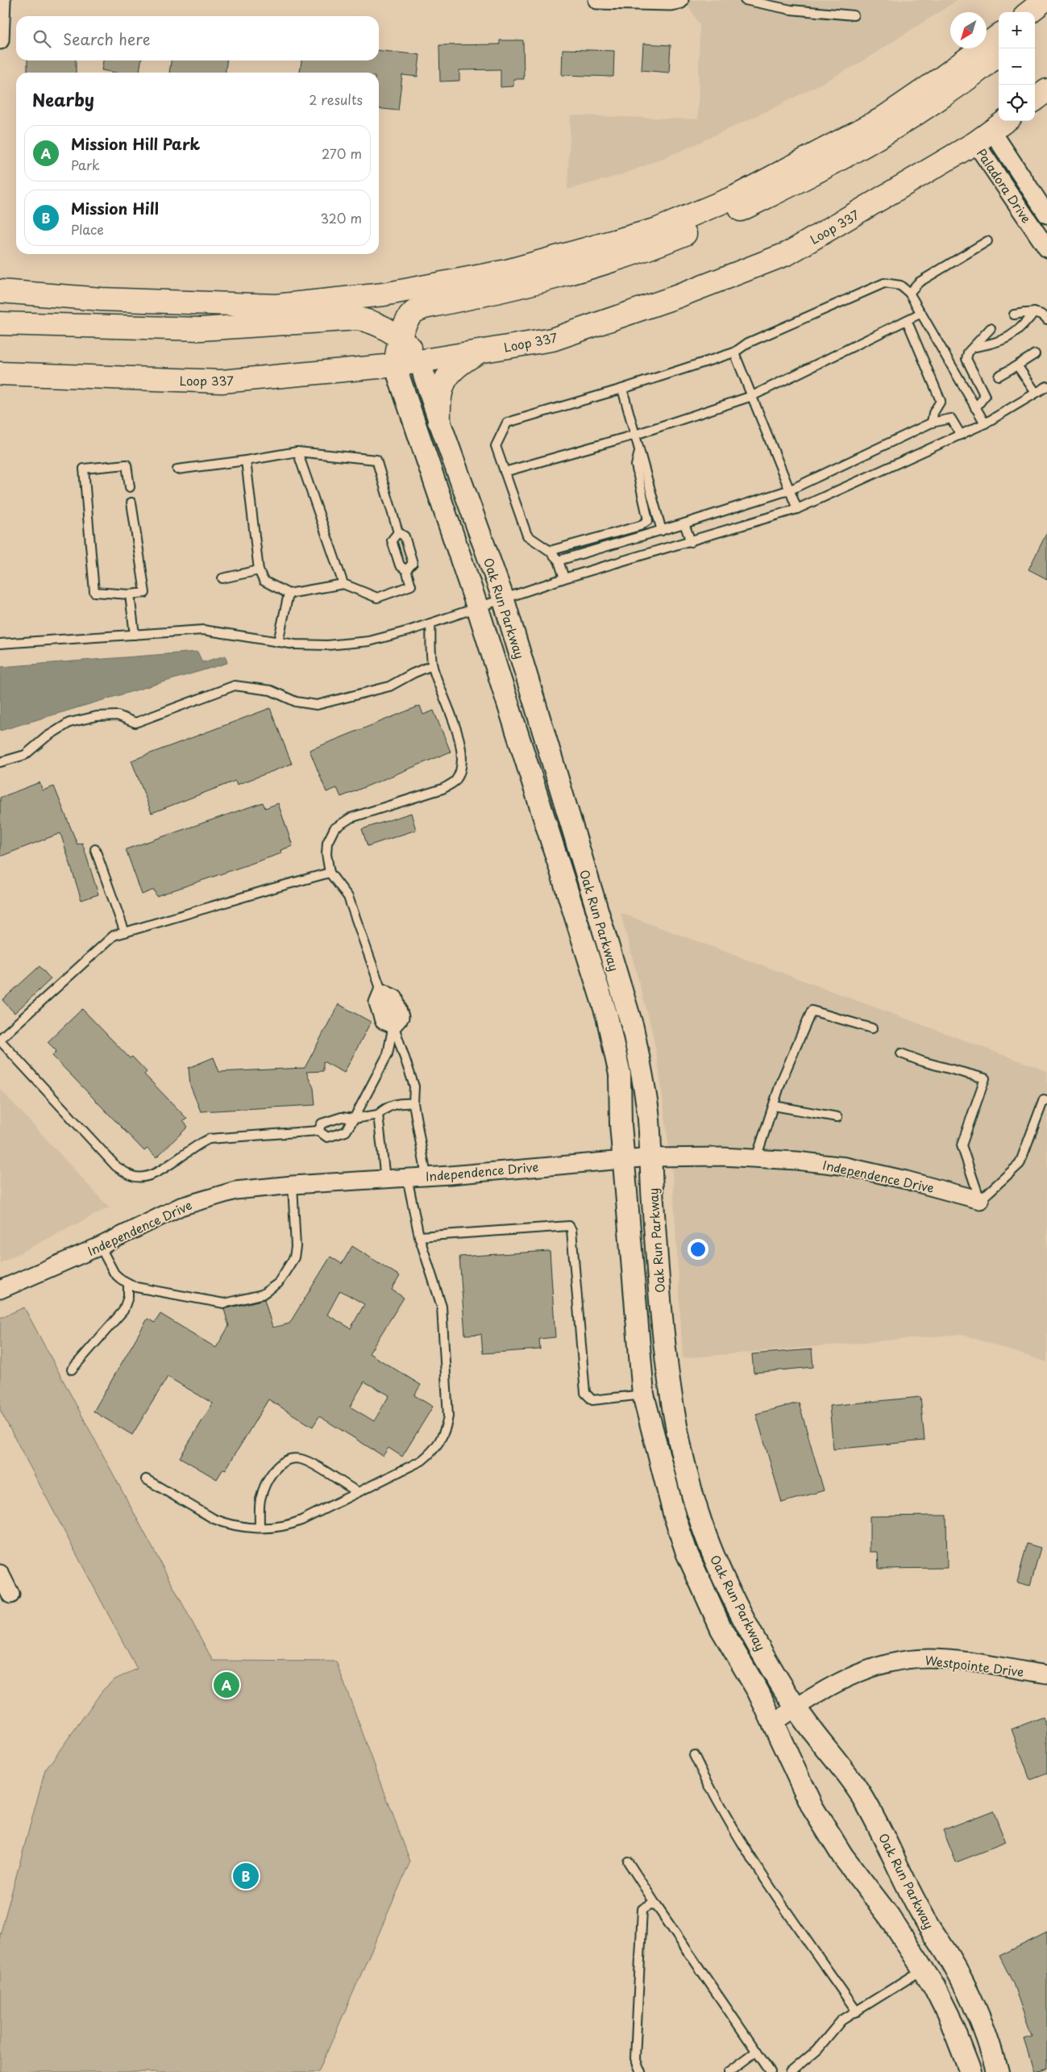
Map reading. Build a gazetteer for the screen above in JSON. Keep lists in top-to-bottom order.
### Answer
{
  "streets": {
    "main road": ["Loop 337"],
    "street": [
      "Paladora Drive",
      "Oak Run Parkway",
      "Independence Drive",
      "Westpointe Drive"
    ]
  },
  "crossings": [
    ["Paladora Drive", "Loop 337"],
    ["Loop 337", "Oak Run Parkway"],
    ["Oak Run Parkway", "Independence Drive"],
    ["Oak Run Parkway", "Westpointe Drive"]
  ],
  "north": "bottom left",
  "page": {
    "map_buttons": ["+", "−"],
    "search": "Search here",
    "heading": ["Nearby", "2 results"],
    "list": [
      {
        "mark": "A",
        "name": "Mission Hill Park",
        "note": "Park",
        "value": "270 m"
      },
      {
        "mark": "B",
        "name": "Mission Hill",
        "note": "Place",
        "value": "320 m"
      }
    ],
    "pins": ["A", "B"]
  }
}
